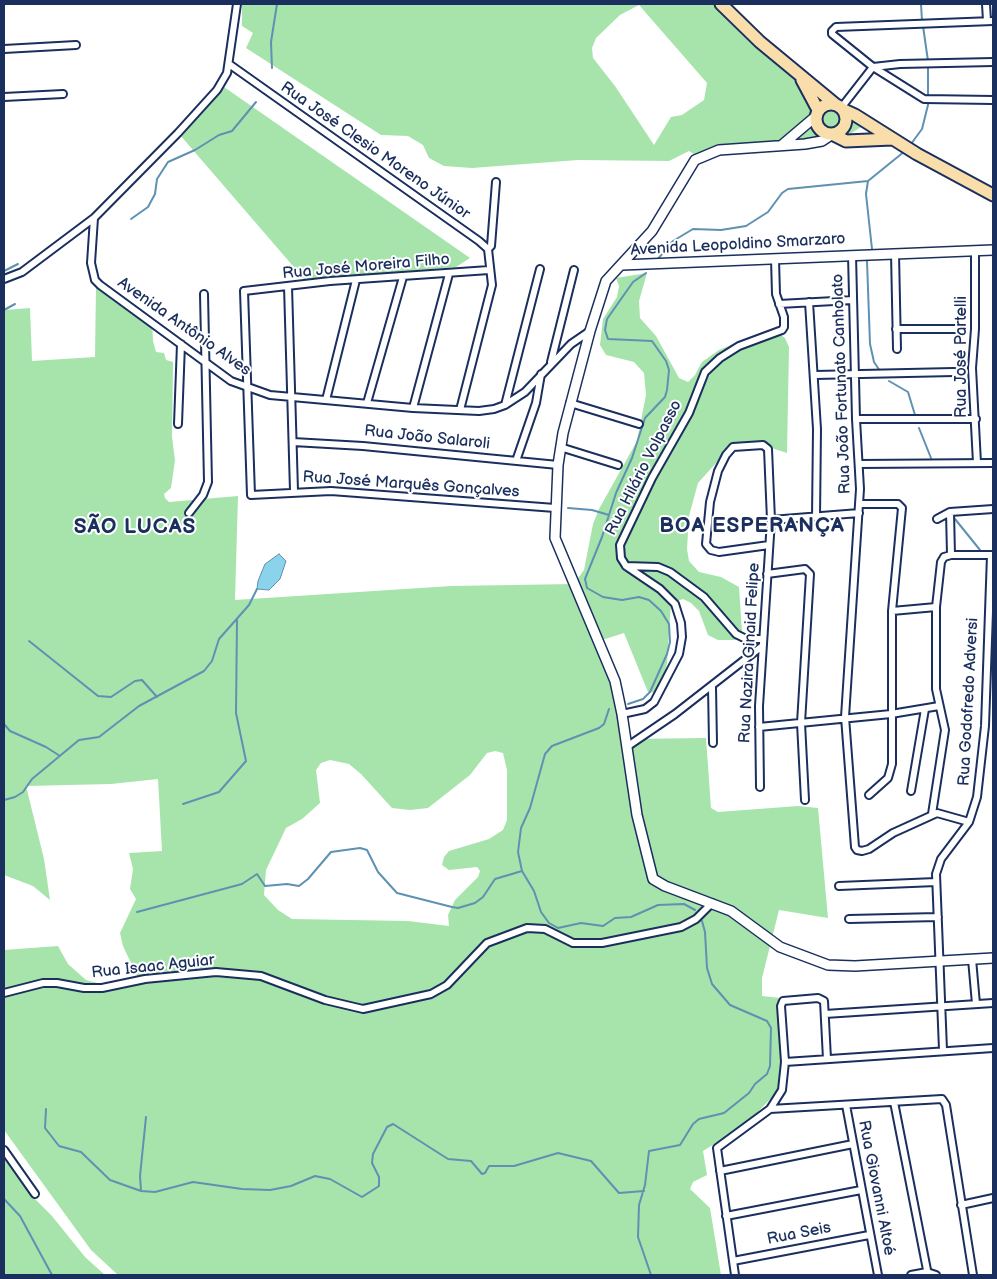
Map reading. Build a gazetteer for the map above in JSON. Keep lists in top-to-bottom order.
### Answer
{
  "streets": {
    "street": [
      "Rua José Clesio Moreno Júnior",
      "Avenida Leopoldino Smarzaro",
      "Rua José Moreira Filho",
      "Avenida Antônio Alves",
      "Rua José Partelli",
      "Rua João Fortunato Canholato",
      "Rua João Salaroli",
      "Rua Hilário Volpasso",
      "Rua José Marquês Gonçalves",
      "Rua Nazira Ginaid Felipe",
      "Rua Godofredo Adversi",
      "Rua Isaac Aguiar",
      "Rua Giovanni Altoé",
      "Rua Seis"
    ]
  },
  "crossings": [
    ["Avenida Leopoldino Smarzaro", "Avenida Antônio Alves"],
    ["Avenida Leopoldino Smarzaro", "Rua José Partelli"],
    ["Avenida Leopoldino Smarzaro", "Rua João Fortunato Canholato"],
    ["Avenida Leopoldino Smarzaro", "Rua João Salaroli"],
    ["Avenida Leopoldino Smarzaro", "Rua Hilário Volpasso"],
    ["Avenida Leopoldino Smarzaro", "Rua José Marquês Gonçalves"],
    ["Avenida Leopoldino Smarzaro", "Rua Isaac Aguiar"],
    ["Rua José Moreira Filho", "Avenida Antônio Alves"],
    ["Rua José Moreira Filho", "Rua José Marquês Gonçalves"],
    ["Avenida Antônio Alves", "Rua José Marquês Gonçalves"],
    ["Rua Giovanni Altoé", "Rua Seis"]
  ],
  "districts": ["BOA ESPERANÇA", "SÃO LUCAS"]
}
